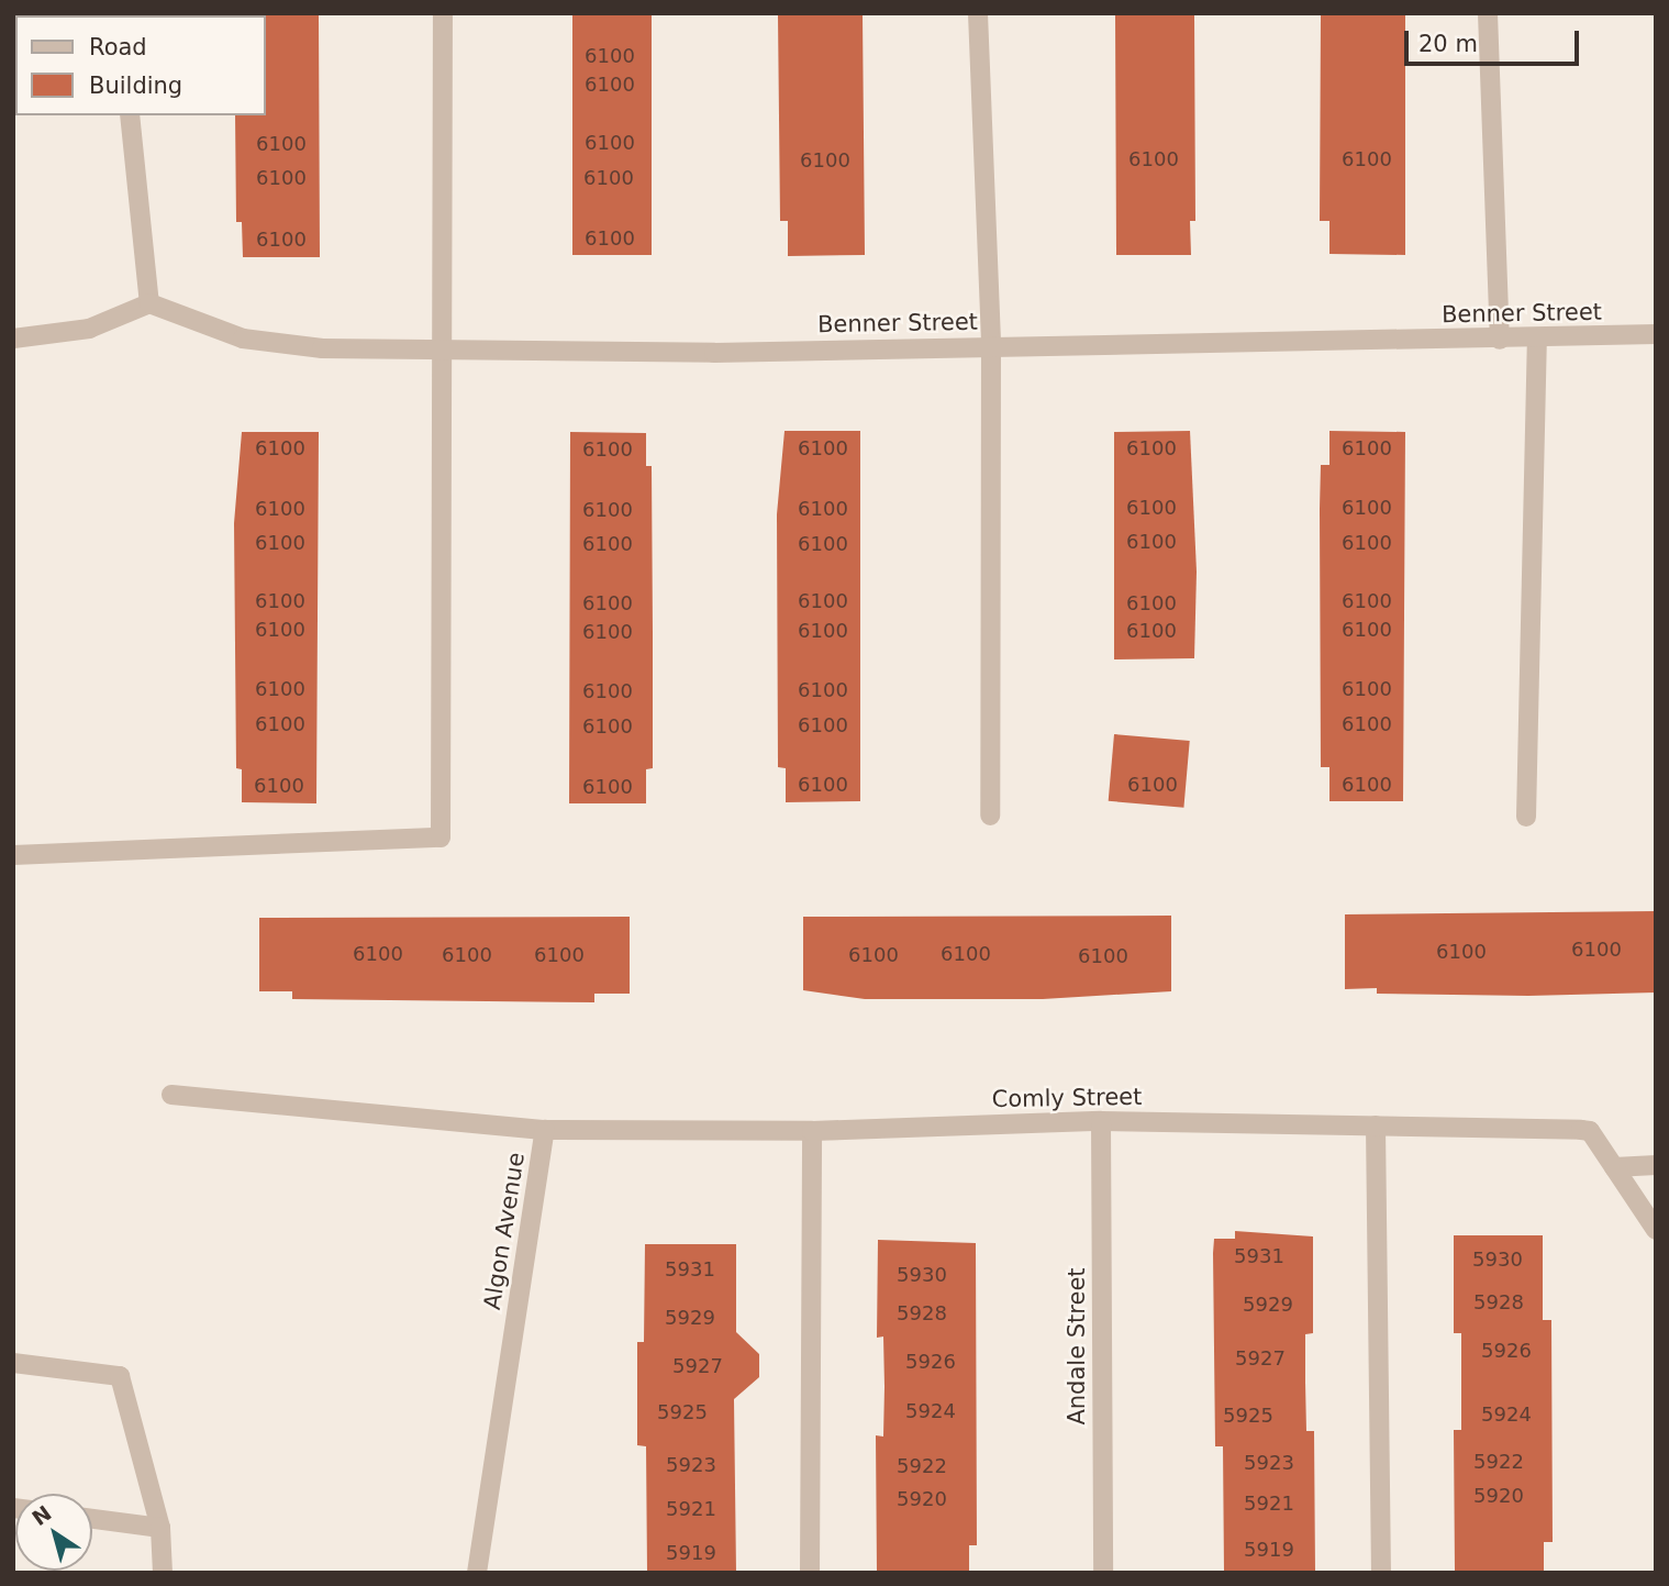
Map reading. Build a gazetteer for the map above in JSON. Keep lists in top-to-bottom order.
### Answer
{
  "streets": {
    "street": [
      "Benner Street",
      "Comly Street",
      "Algon Avenue",
      "Andale Street"
    ]
  },
  "crossings": [
    ["Comly Street", "Algon Avenue"],
    ["Comly Street", "Andale Street"]
  ],
  "house_numbers": [
    "6100",
    "6100",
    "6100",
    "6100",
    "6100",
    "6100",
    "6100",
    "6100",
    "6100",
    "6100",
    "6100",
    "6100",
    "6100",
    "6100",
    "6100",
    "6100",
    "6100",
    "6100",
    "6100",
    "6100",
    "6100",
    "6100",
    "6100",
    "6100",
    "6100",
    "6100",
    "6100",
    "6100",
    "6100",
    "6100",
    "6100",
    "6100",
    "6100",
    "6100",
    "6100",
    "6100",
    "6100",
    "6100",
    "6100",
    "6100",
    "6100",
    "6100",
    "6100",
    "6100",
    "6100",
    "6100",
    "6100",
    "6100",
    "6100",
    "6100",
    "6100",
    "6100",
    "6100",
    "6100",
    "6100",
    "6100",
    "6100",
    "5931",
    "5930",
    "5931",
    "5930",
    "5928",
    "5929",
    "5928",
    "5929",
    "5926",
    "5927",
    "5926",
    "5927",
    "5924",
    "5925",
    "5924",
    "5925",
    "5922",
    "5923",
    "5923",
    "5922",
    "5920",
    "5920",
    "5921",
    "5921",
    "5919",
    "5919"
  ],
  "legend": ["Road", "Building"],
  "scale_bar": "20 m",
  "north": "top left"
}
